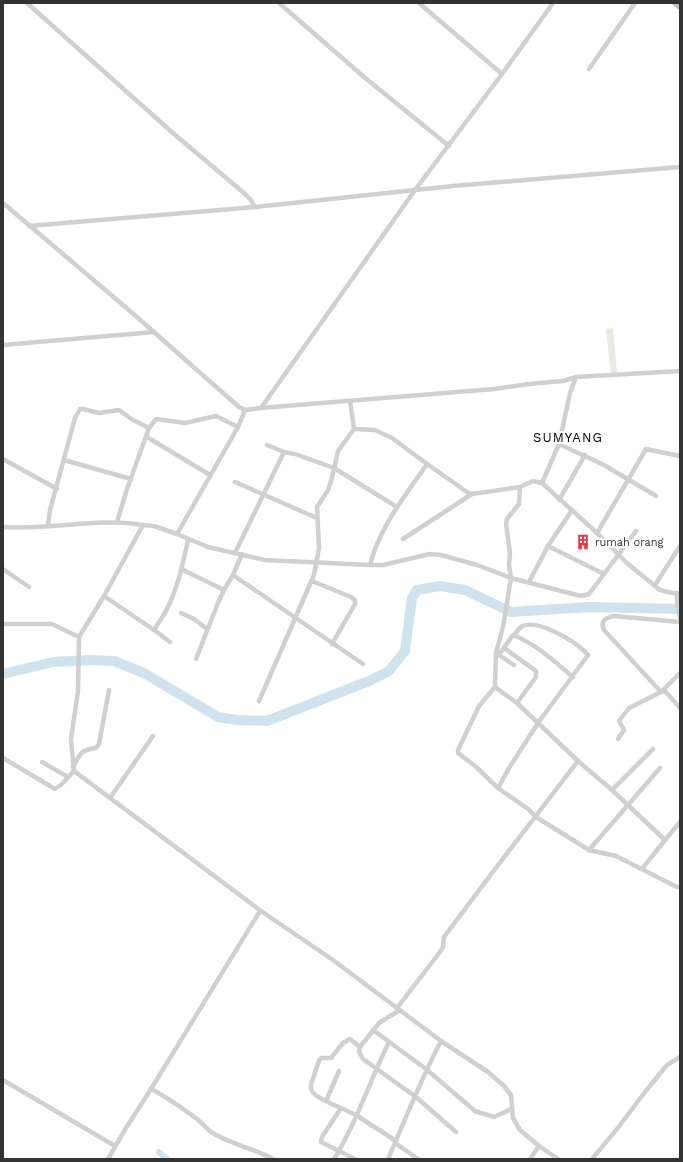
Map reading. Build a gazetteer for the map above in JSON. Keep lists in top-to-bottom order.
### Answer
{
  "districts": ["SUMYANG"],
  "places": {
    "building": ["rumah orang"]
  }
}
